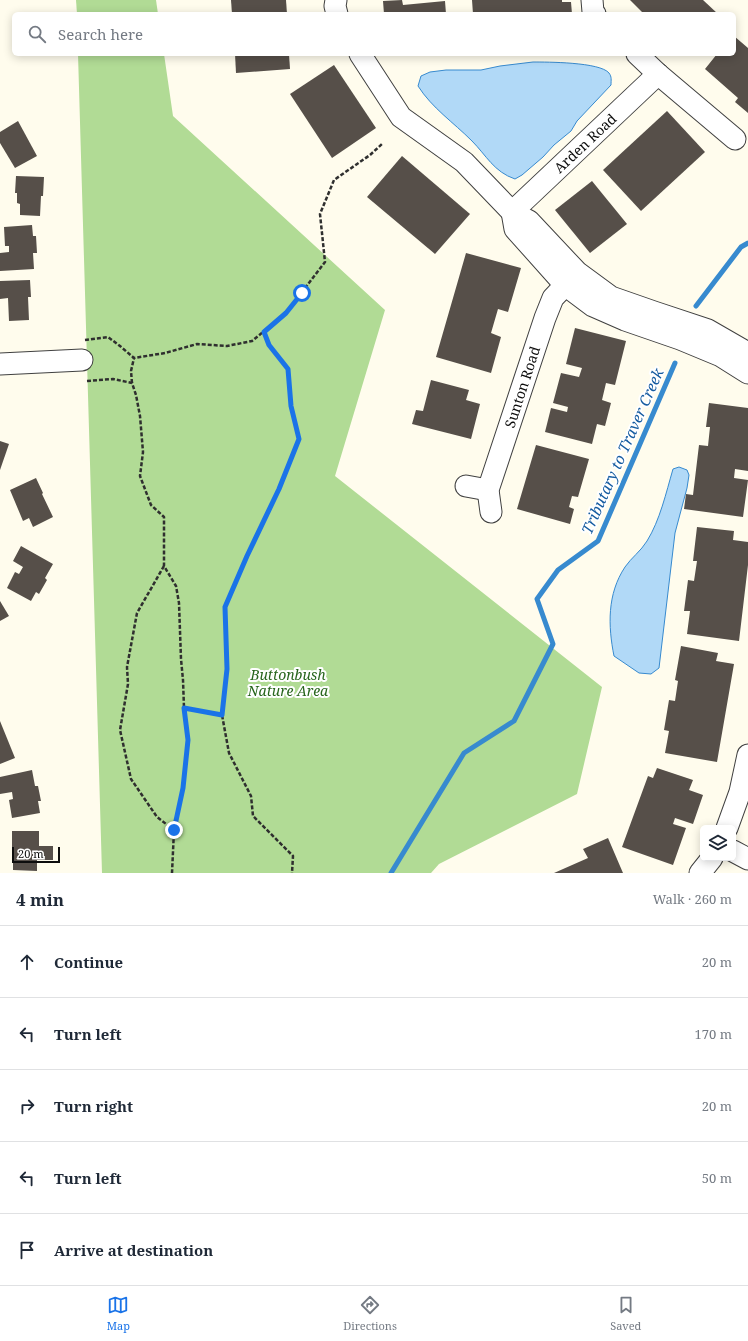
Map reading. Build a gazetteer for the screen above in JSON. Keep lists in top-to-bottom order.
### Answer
{
  "streets": {
    "street": ["Arden Road", "Sunton Road"]
  },
  "water": ["Tributary to Traver Creek"],
  "parks": ["Buttonbush Nature Area"],
  "scale_bar": "20 m",
  "page": {
    "search": "Search here",
    "scale": "20 m",
    "heading": ["4 min", "Walk · 260 m"],
    "list": [
      ["Continue", "20 m"],
      ["Turn left", "170 m"],
      ["Turn right", "20 m"],
      ["Turn left", "50 m"],
      "Arrive at destination"
    ],
    "nav": ["Map", "Directions", "Saved"]
  }
}
